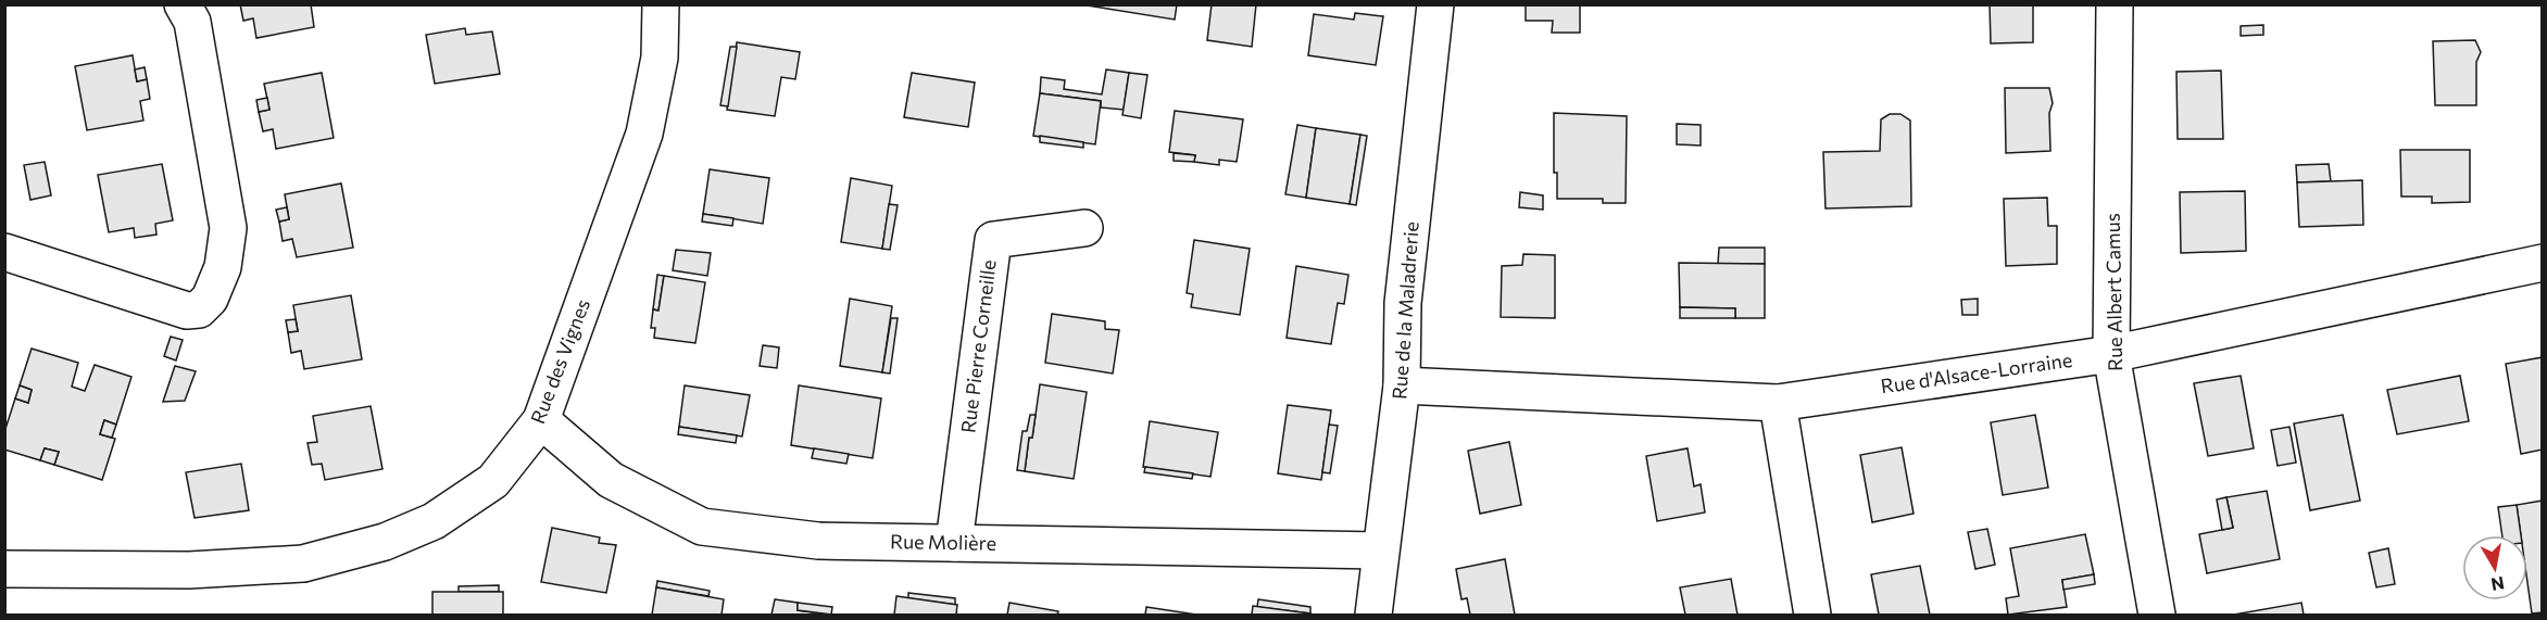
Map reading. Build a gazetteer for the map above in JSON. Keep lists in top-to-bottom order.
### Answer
{
  "streets": {
    "street": [
      "Rue Albert Camus",
      "Rue de la Maladrerie",
      "Rue Pierre Corneille",
      "Rue des Vignes",
      "Rue d'Alsace-Lorraine",
      "Rue Molière"
    ]
  },
  "crossings": [
    ["Rue Albert Camus", "Rue d'Alsace-Lorraine"],
    ["Rue de la Maladrerie", "Rue d'Alsace-Lorraine"],
    ["Rue de la Maladrerie", "Rue Molière"],
    ["Rue Pierre Corneille", "Rue Molière"],
    ["Rue des Vignes", "Rue Molière"]
  ],
  "north": "bottom"
}
